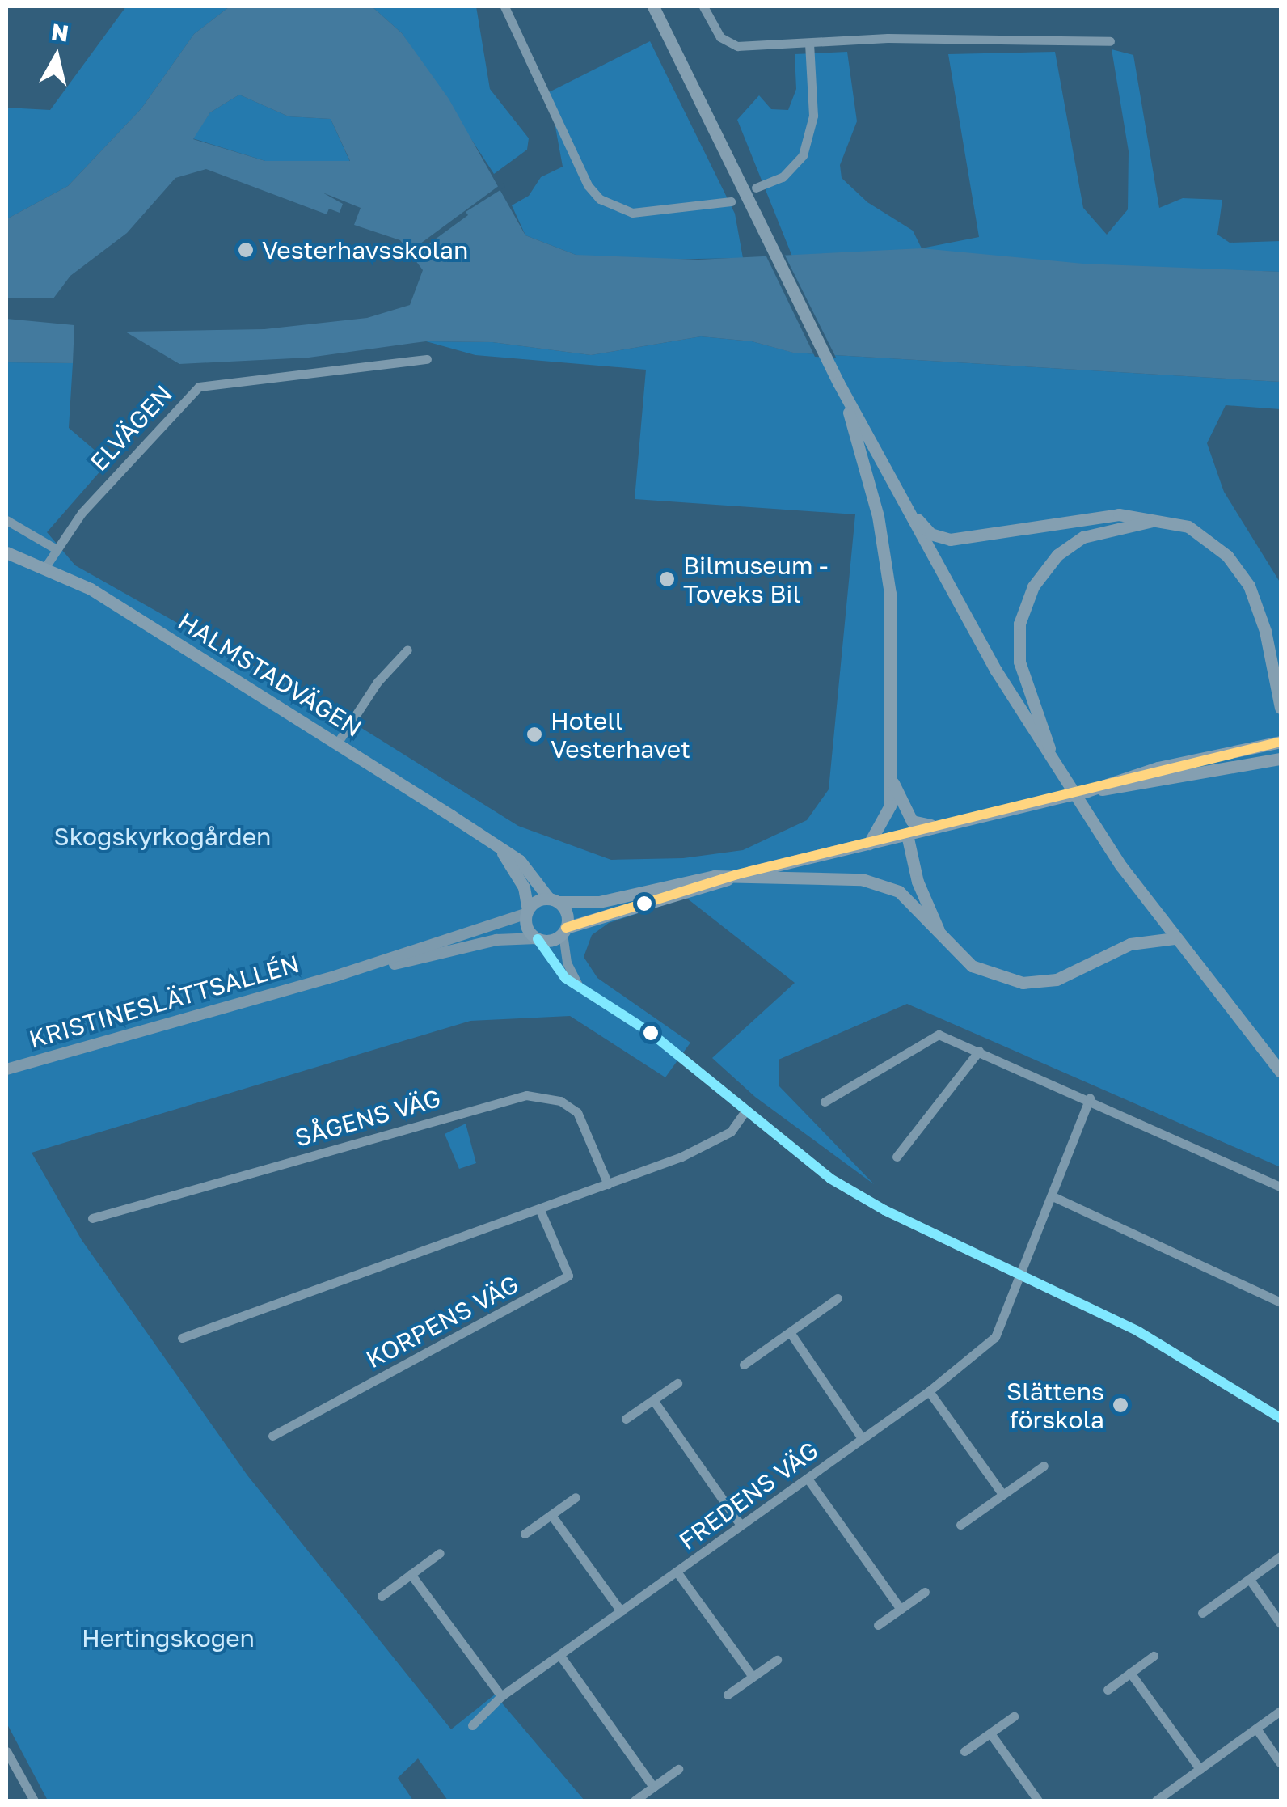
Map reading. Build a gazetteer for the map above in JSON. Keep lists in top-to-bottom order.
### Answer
{
  "streets": {
    "main road": ["HALMSTADVÄGEN"],
    "street": [
      "ELVÄGEN",
      "KRISTINESLÄTTSALLÉN",
      "SÅGENS VÄG",
      "KORPENS VÄG",
      "FREDENS VÄG"
    ]
  },
  "crossings": [
    ["ELVÄGEN", "HALMSTADVÄGEN"],
    ["HALMSTADVÄGEN", "KRISTINESLÄTTSALLÉN"]
  ],
  "parks": ["Skogskyrkogården", "Hertingskogen"],
  "places": [
    "Vesterhavsskolan",
    "Bilmuseum - Toveks Bil",
    "Hotell Vesterhavet",
    "Slättens förskola"
  ],
  "north": "top"
}
